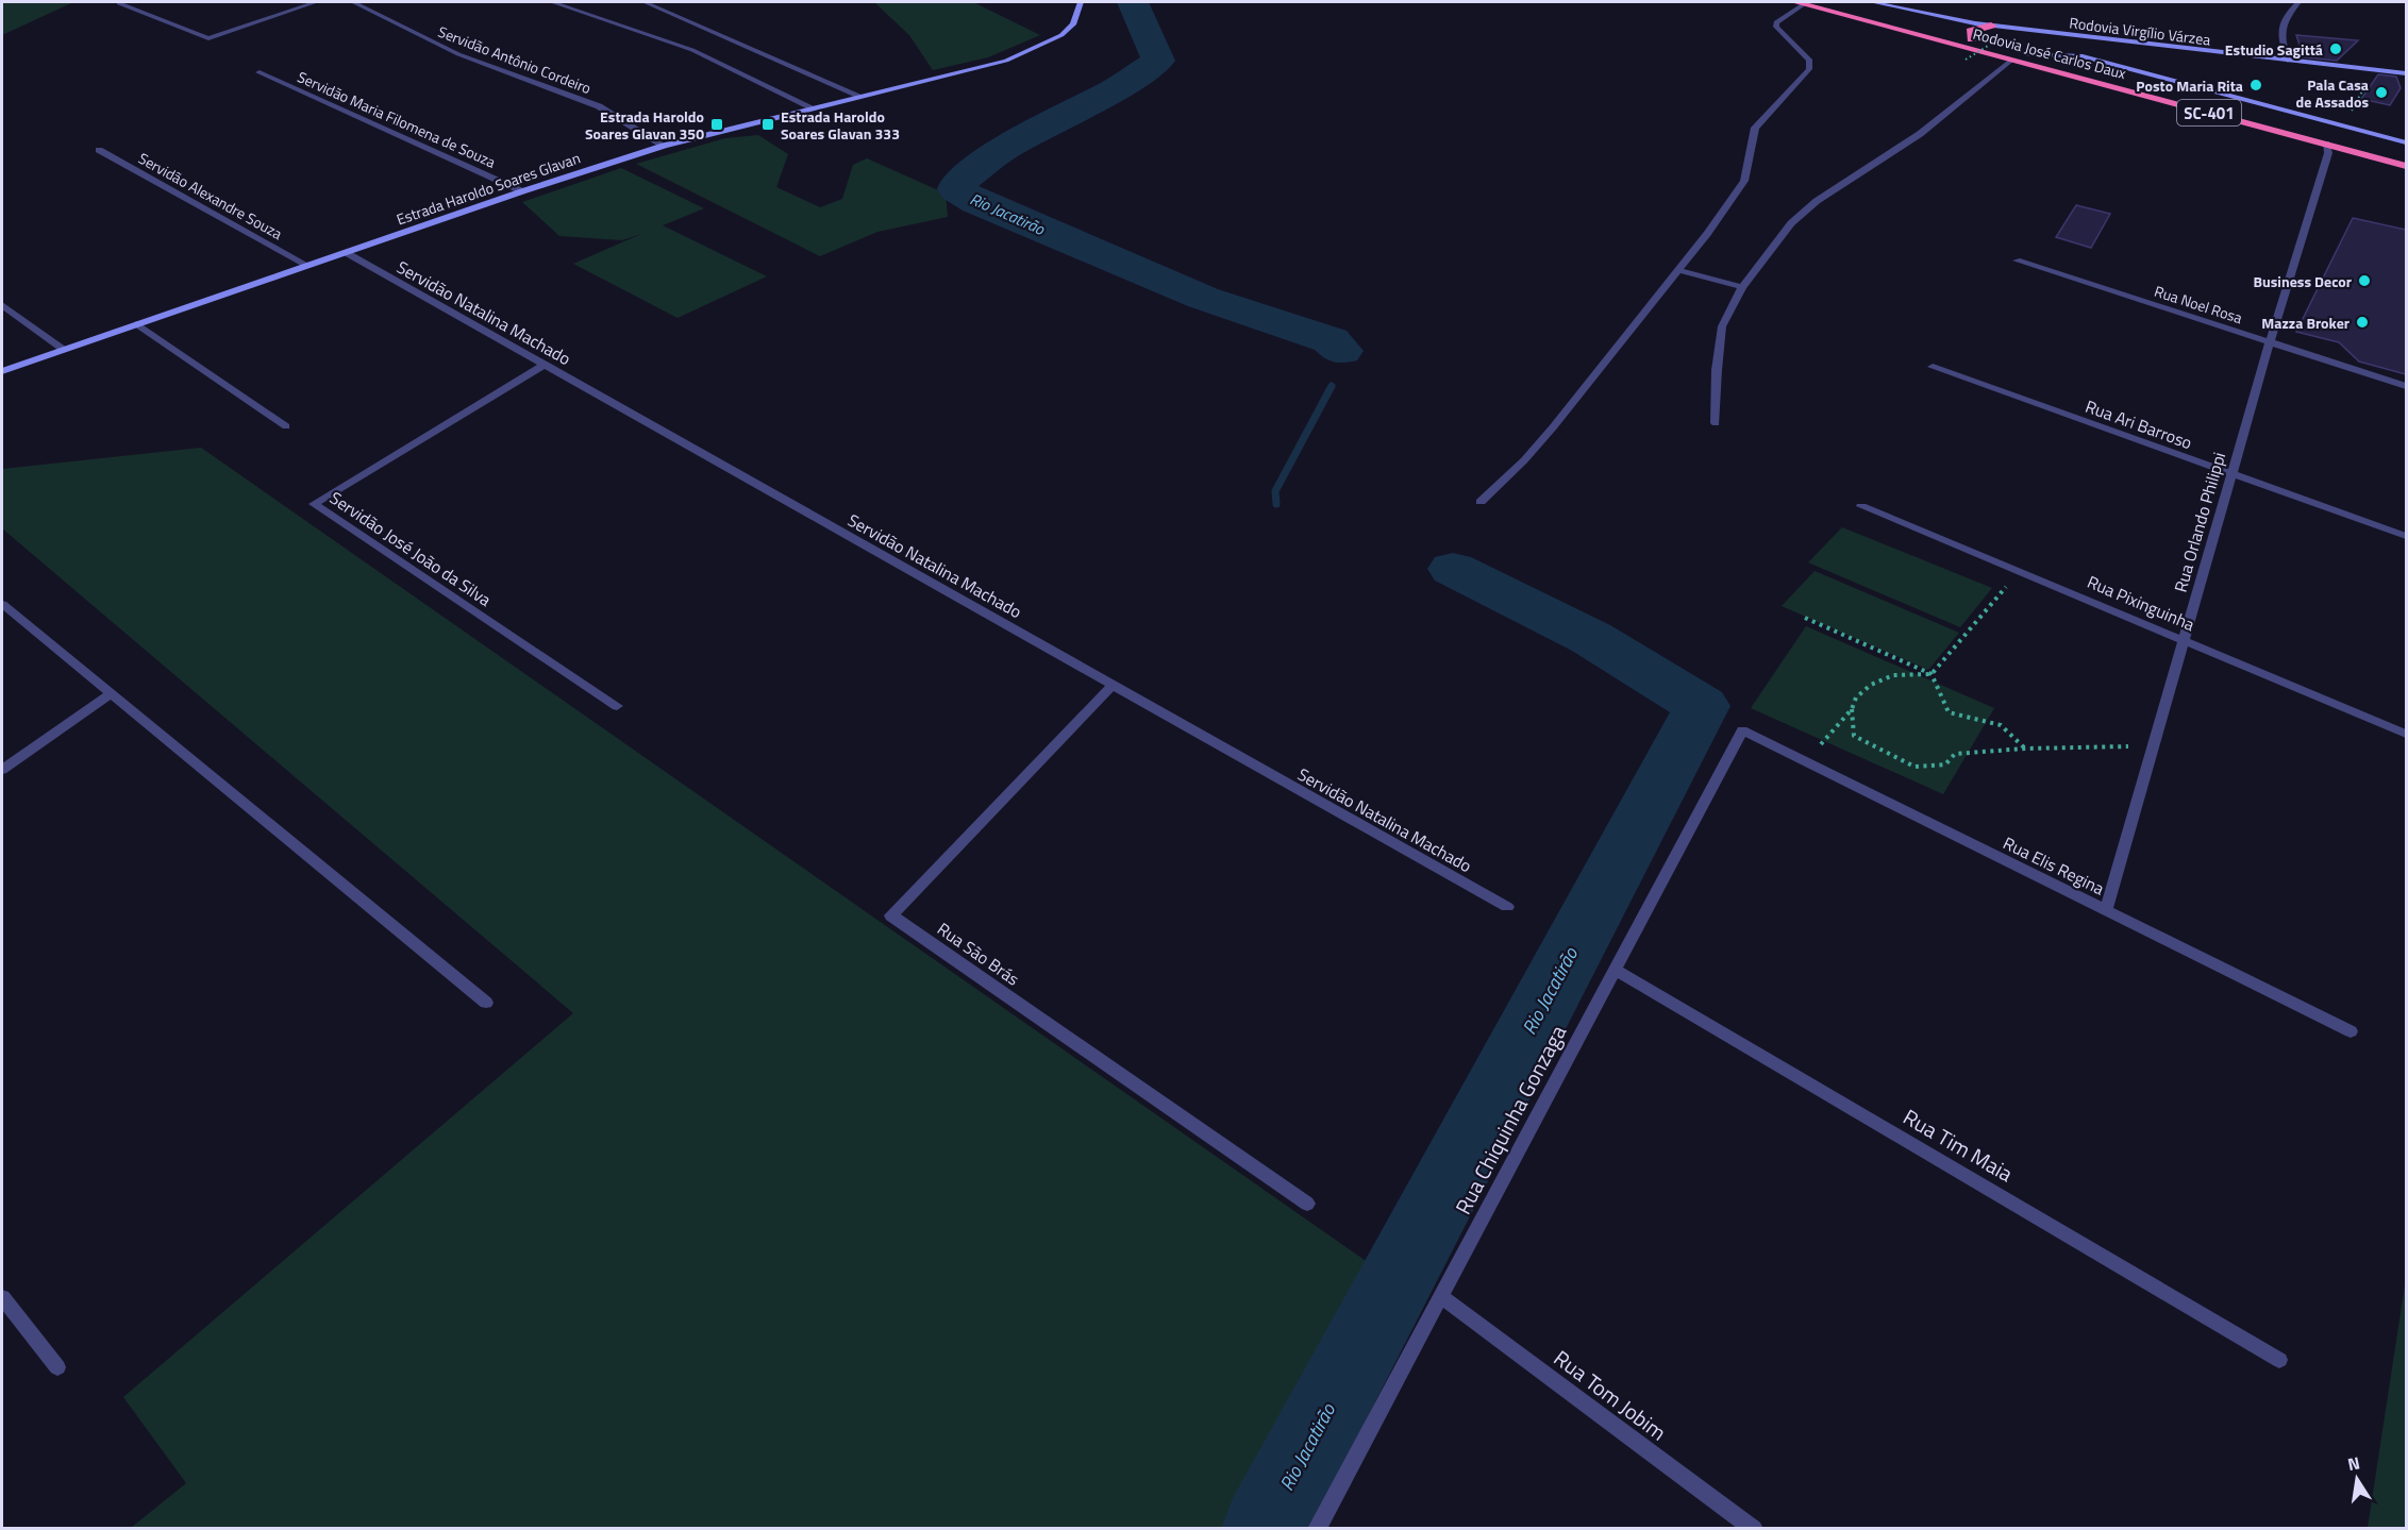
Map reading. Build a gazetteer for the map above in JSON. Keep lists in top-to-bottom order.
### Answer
{
  "streets": {
    "highway": ["Rodovia José Carlos Daux", "SC-401"],
    "main road": ["Rodovia Virgílio Várzea", "Estrada Haroldo Soares Glavan"],
    "street": [
      "Servidão Antônio Cordeiro",
      "Servidão Maria Filomena de Souza",
      "Servidão Alexandre Souza",
      "Rua Noel Rosa",
      "Servidão Natalina Machado",
      "Rua Ari Barroso",
      "Rua Orlando Philippi",
      "Servidão José João da Silva",
      "Rua Pixinguinha",
      "Rua Elis Regina",
      "Rua São Brás",
      "Rua Chiquinha Gonzaga",
      "Rua Tim Maia",
      "Rua Tom Jobim"
    ]
  },
  "crossings": [
    ["Rodovia José Carlos Daux", "Rua Orlando Philippi"],
    ["Servidão Antônio Cordeiro", "Estrada Haroldo Soares Glavan"],
    ["Servidão Maria Filomena de Souza", "Estrada Haroldo Soares Glavan"],
    ["Estrada Haroldo Soares Glavan", "Servidão Alexandre Souza"],
    ["Estrada Haroldo Soares Glavan", "Servidão Natalina Machado"],
    ["Rua Noel Rosa", "Rua Orlando Philippi"],
    ["Servidão Natalina Machado", "Servidão José João da Silva"],
    ["Servidão Natalina Machado", "Rua São Brás"],
    ["Rua Ari Barroso", "Rua Orlando Philippi"],
    ["Rua Orlando Philippi", "Rua Pixinguinha"],
    ["Rua Orlando Philippi", "Rua Elis Regina"],
    ["Rua Elis Regina", "Rua Chiquinha Gonzaga"],
    ["Rua Chiquinha Gonzaga", "Rua Tim Maia"],
    ["Rua Chiquinha Gonzaga", "Rua Tom Jobim"]
  ],
  "water": ["Rio Jacatirão"],
  "places": {
    "other": [
      "Estudio Sagittá",
      "Posto Maria Rita",
      "Pala Casa de Assados",
      "Business Decor",
      "Mazza Broker"
    ],
    "transit": ["Estrada Haroldo Soares Glavan 350", "Estrada Haroldo Soares Glavan 333"]
  },
  "north": "top"
}
